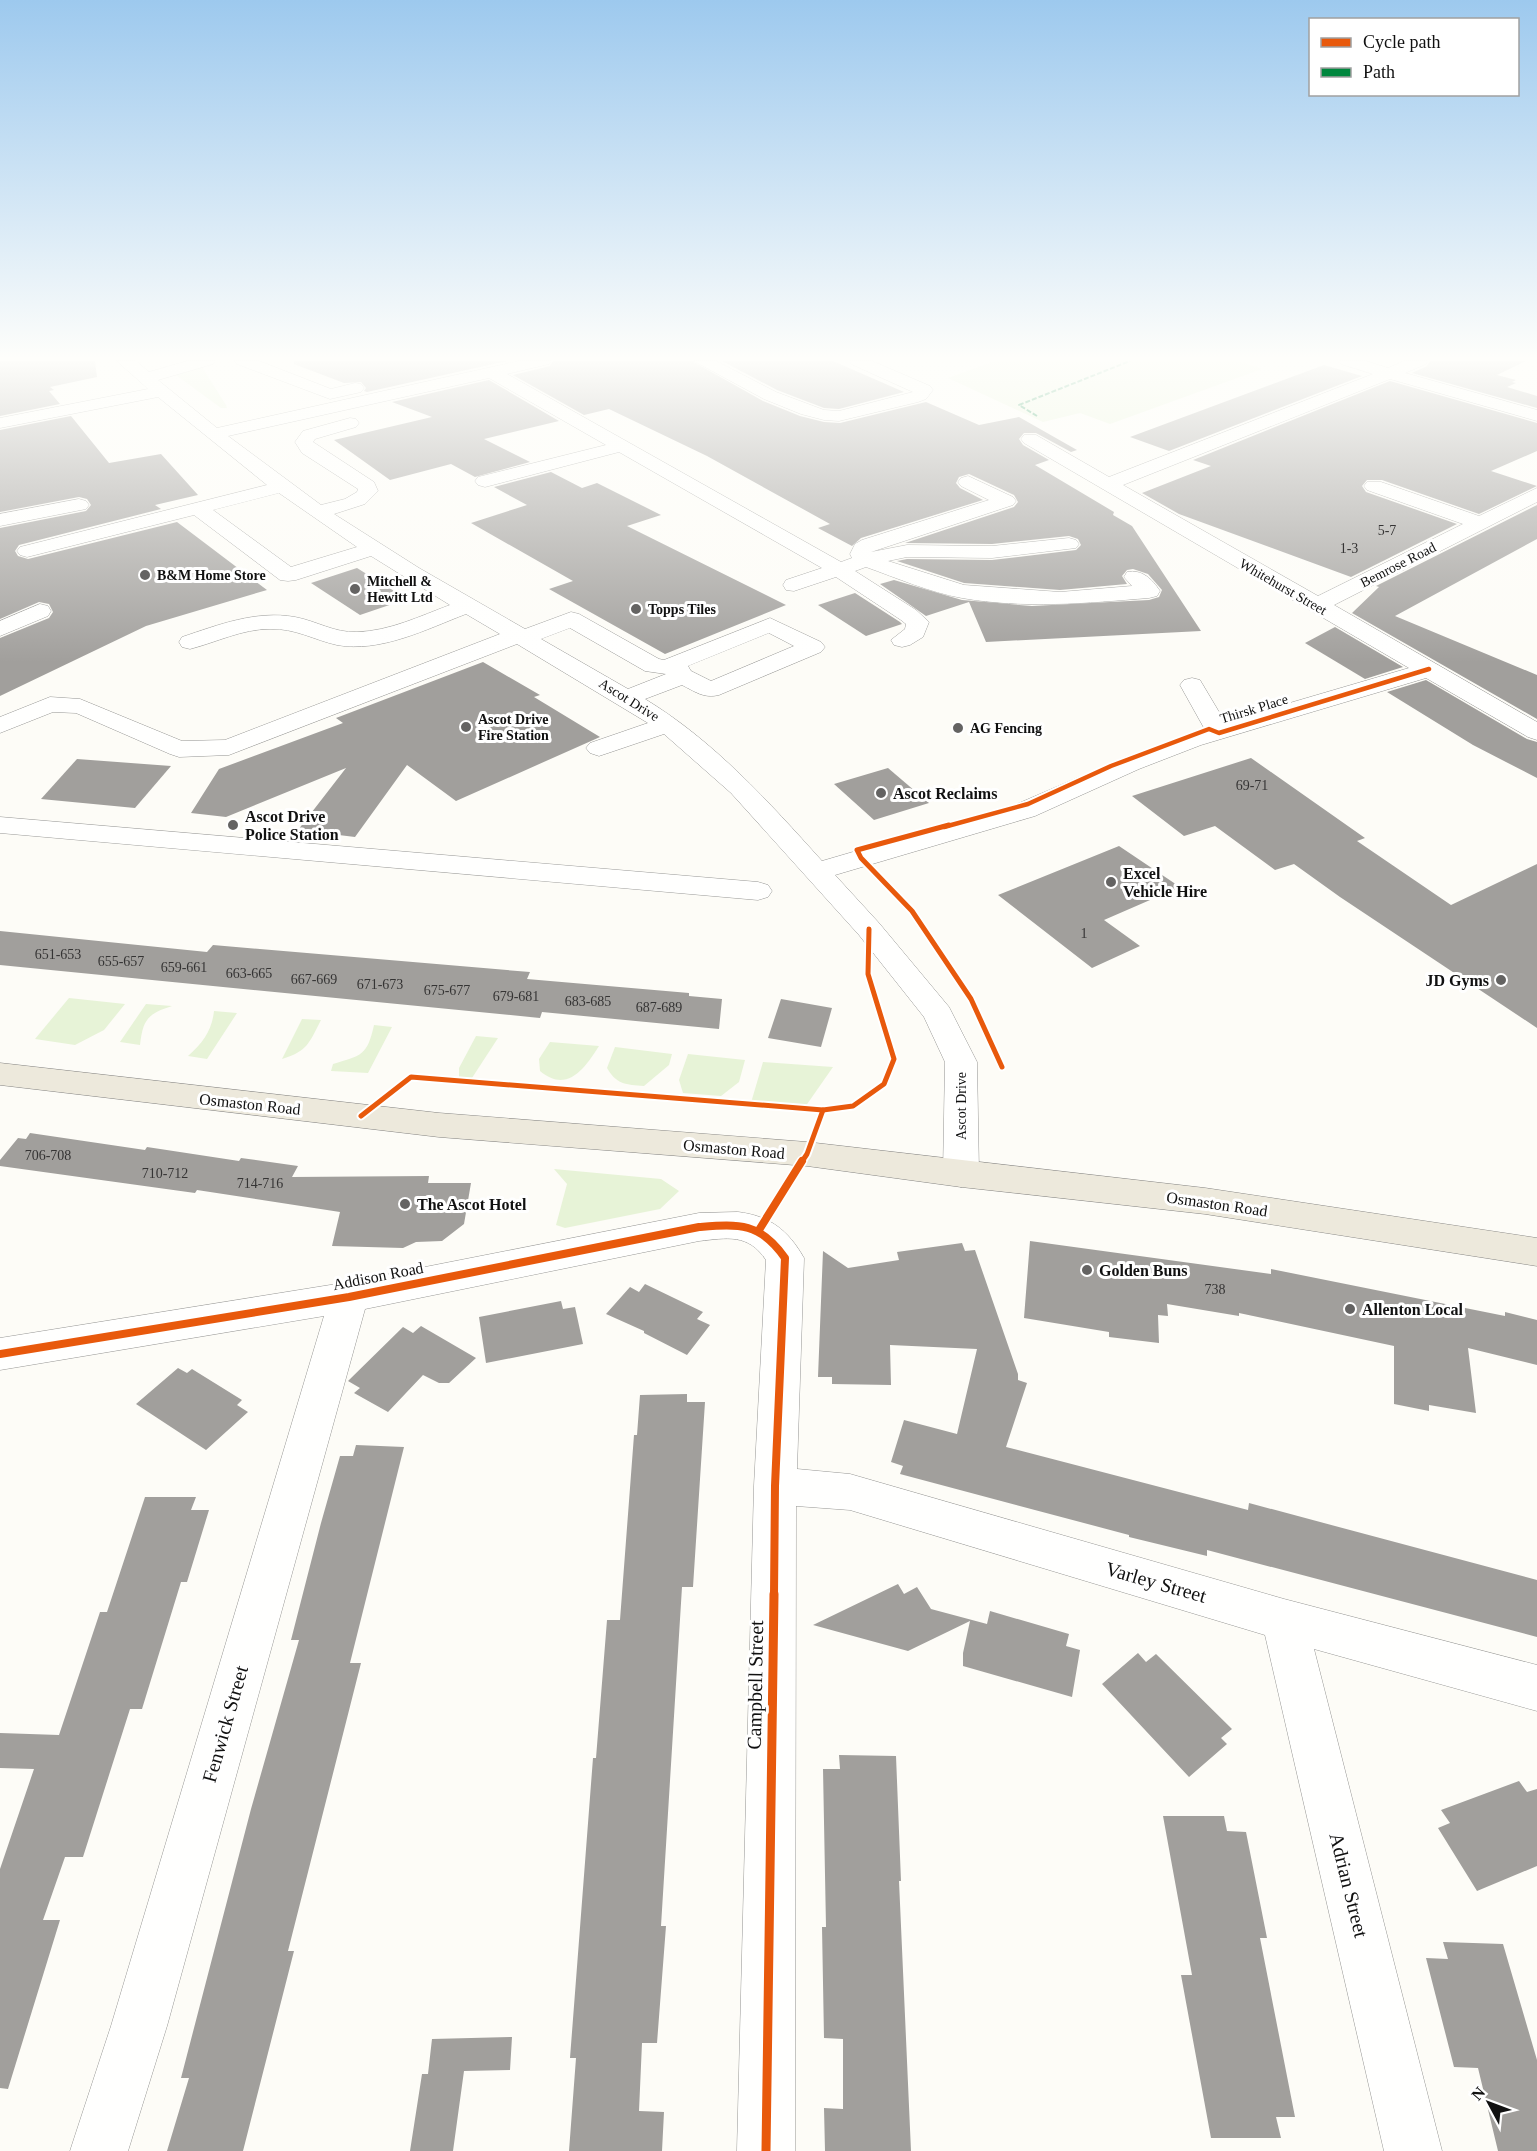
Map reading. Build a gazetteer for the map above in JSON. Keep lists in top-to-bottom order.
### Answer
{
  "streets": {
    "main road": ["Osmaston Road"],
    "street": [
      "Bemrose Road",
      "Whitehurst Street",
      "Ascot Drive",
      "Thirsk Place",
      "Addison Road",
      "Varley Street",
      "Campbell Street",
      "Fenwick Street",
      "Adrian Street"
    ]
  },
  "crossings": [
    ["Bemrose Road", "Whitehurst Street"],
    ["Whitehurst Street", "Thirsk Place"],
    ["Ascot Drive", "Thirsk Place"],
    ["Ascot Drive", "Osmaston Road"],
    ["Addison Road", "Campbell Street"],
    ["Addison Road", "Fenwick Street"],
    ["Varley Street", "Campbell Street"],
    ["Varley Street", "Adrian Street"]
  ],
  "places": [
    "B&M Home Store",
    "Mitchell & Hewitt Ltd",
    "Topps Tiles",
    "Ascot Drive Fire Station",
    "AG Fencing",
    "Ascot Reclaims",
    "Ascot Drive Police Station",
    "Excel Vehicle Hire",
    "JD Gyms",
    "The Ascot Hotel",
    "Golden Buns",
    "Allenton Local"
  ],
  "house_numbers": [
    "5-7",
    "1-3",
    "69-71",
    "1",
    "651-653",
    "655-657",
    "659-661",
    "663-665",
    "667-669",
    "671-673",
    "675-677",
    "679-681",
    "683-685",
    "687-689",
    "706-708",
    "710-712",
    "714-716",
    "738"
  ],
  "legend": ["Cycle path", "Path"],
  "north": "top left"
}
